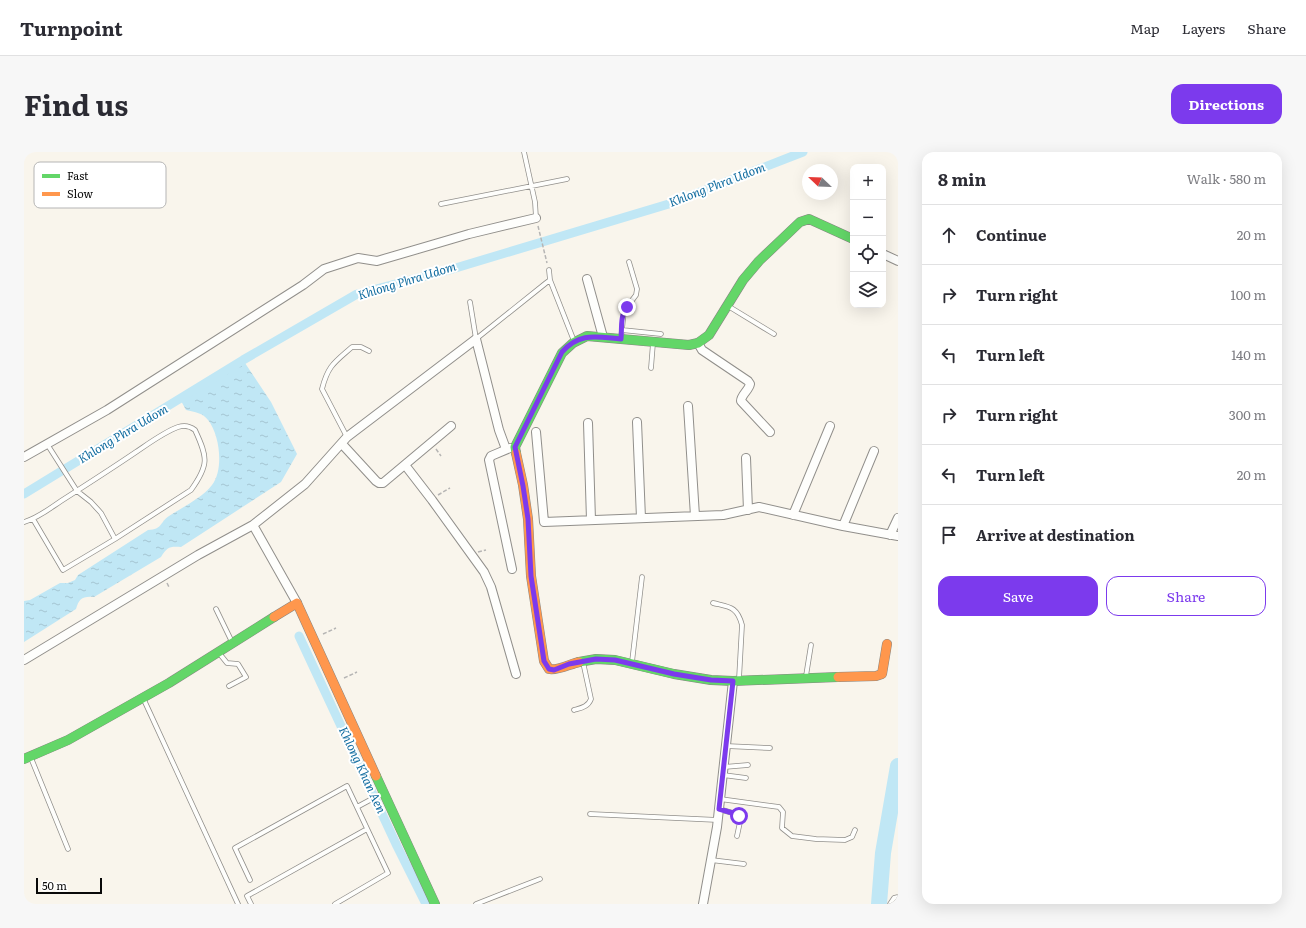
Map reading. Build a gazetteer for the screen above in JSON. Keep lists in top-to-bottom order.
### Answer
{
  "water": ["Khlong Phra Udom", "Khlong Khan Aen"],
  "legend": ["Fast", "Slow"],
  "scale_bar": "50 m",
  "north": "top left",
  "page": {
    "header": "Turnpoint",
    "nav": ["Map", "Layers", "Share"],
    "title": "Find us",
    "buttons": [
      "Directions",
      ["Save", "Share"]
    ],
    "heading": ["8 min", "Walk · 580 m"],
    "map_buttons": ["+", "−"],
    "list": [
      ["Continue", "20 m"],
      ["Turn right", "100 m"],
      ["Turn left", "140 m"],
      ["Turn right", "300 m"],
      ["Turn left", "20 m"],
      "Arrive at destination"
    ],
    "scale": "50 m"
  }
}
